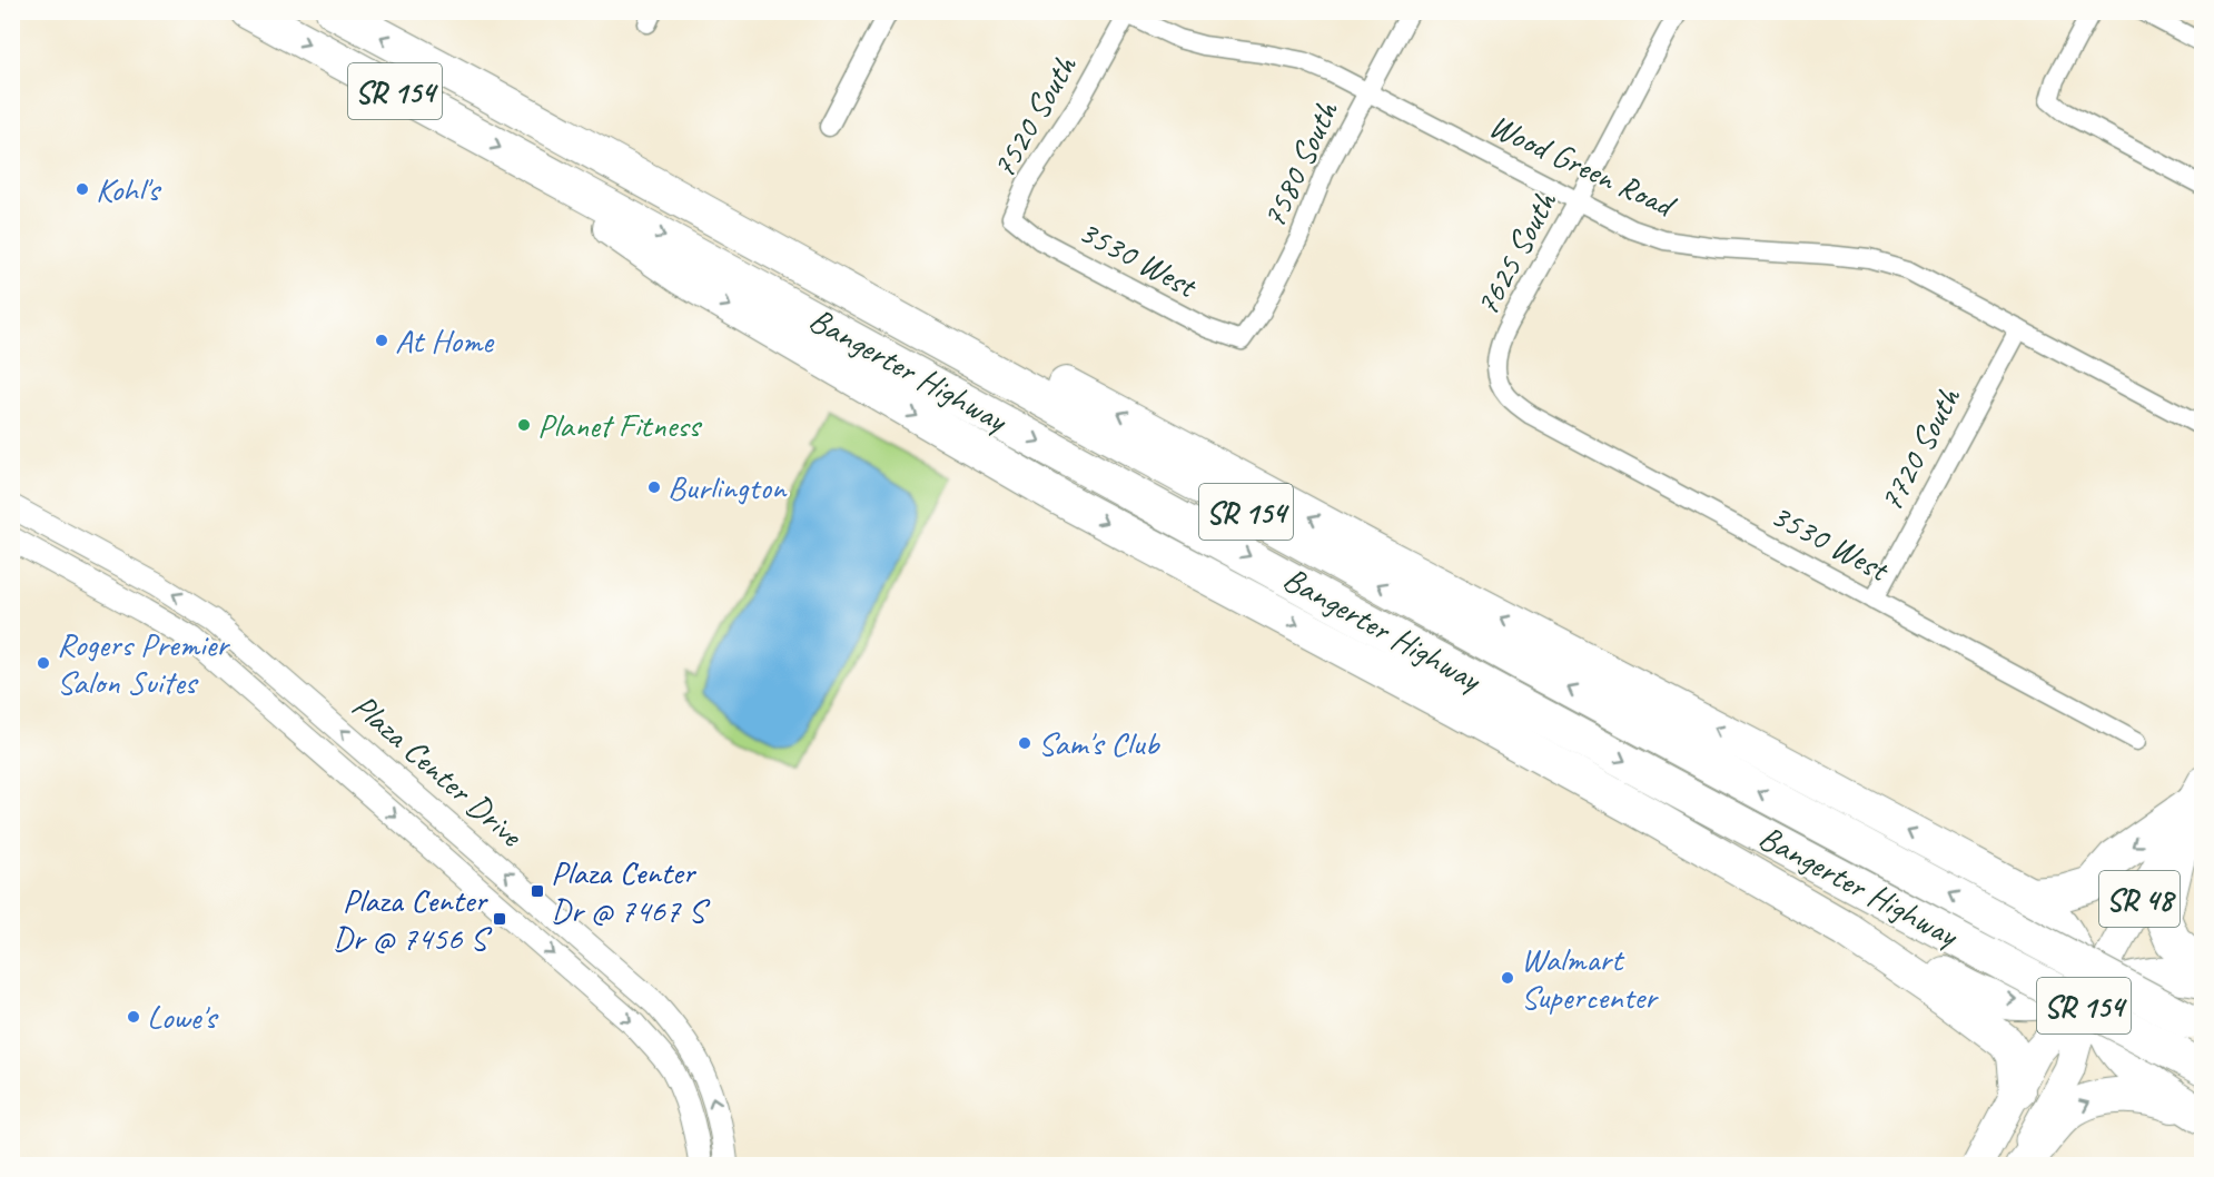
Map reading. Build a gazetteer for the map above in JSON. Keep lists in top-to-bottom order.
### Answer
{
  "streets": {
    "highway": ["SR 154", "Bangerter Highway"],
    "main road": ["SR 48"],
    "street": [
      "7520 South",
      "7580 South",
      "Wood Green Road",
      "7625 South",
      "3530 West",
      "7720 South",
      "Plaza Center Drive"
    ]
  },
  "crossings": [
    ["7520 South", "Wood Green Road"],
    ["7520 South", "3530 West"],
    ["7580 South", "Wood Green Road"],
    ["7580 South", "3530 West"],
    ["Wood Green Road", "7625 South"],
    ["Wood Green Road", "7720 South"],
    ["7625 South", "3530 West"],
    ["3530 West", "7720 South"]
  ],
  "places": {
    "other": [
      "Kohl's",
      "At Home",
      "Planet Fitness",
      "Burlington",
      "Rogers Premier Salon Suites",
      "Sam's Club",
      "Walmart Supercenter",
      "Lowe's"
    ],
    "transit": ["Plaza Center Dr @ 7467 S", "Plaza Center Dr @ 7456 S"]
  }
}
